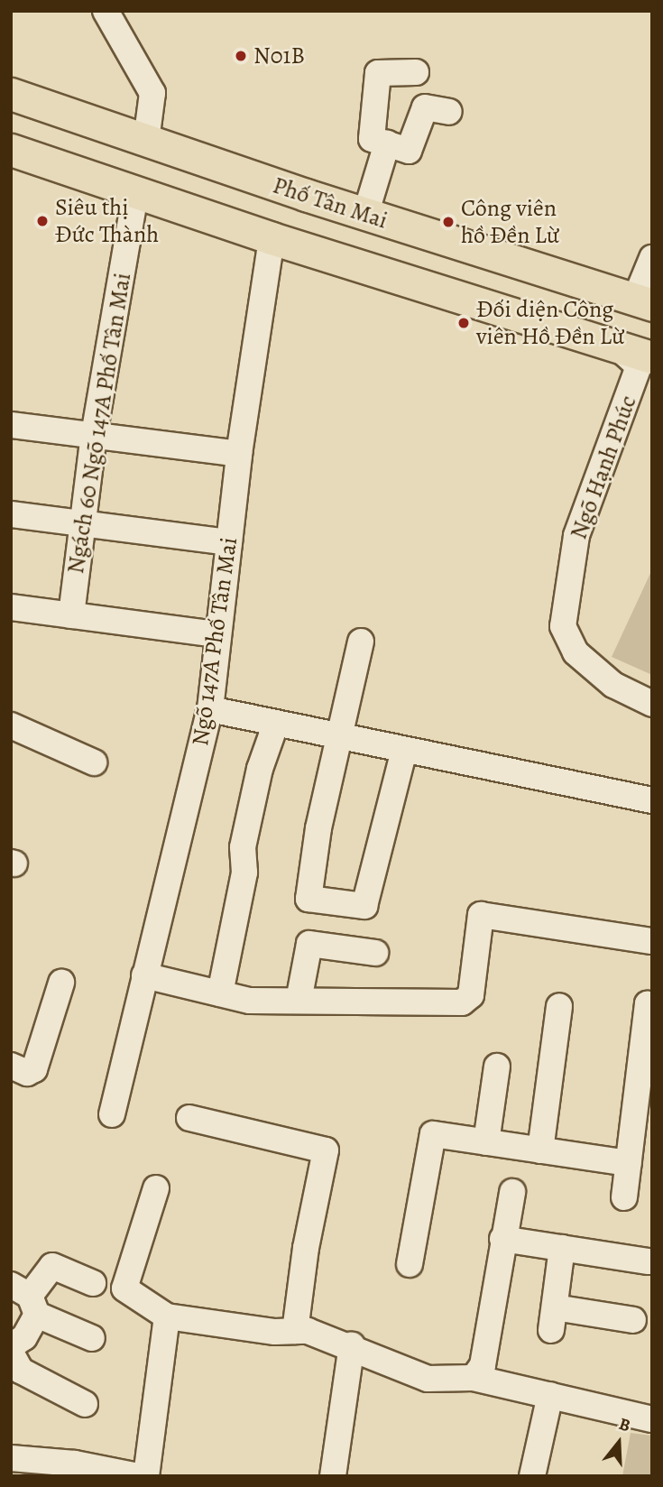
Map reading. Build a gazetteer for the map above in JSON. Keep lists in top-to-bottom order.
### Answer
{
  "streets": {
    "main road": ["Phố Tân Mai"],
    "street": ["Ngách 60 Ngõ 147A Phố Tân Mai", "Ngõ Hạnh Phúc", "Ngõ 147A Phố Tân Mai"]
  },
  "places": [
    "N01B",
    "Siêu thị Đức Thành",
    "Công viên hồ Đền Lừ",
    "Đối diện Công viên Hồ Đền Lừ"
  ],
  "north": "top"
}
